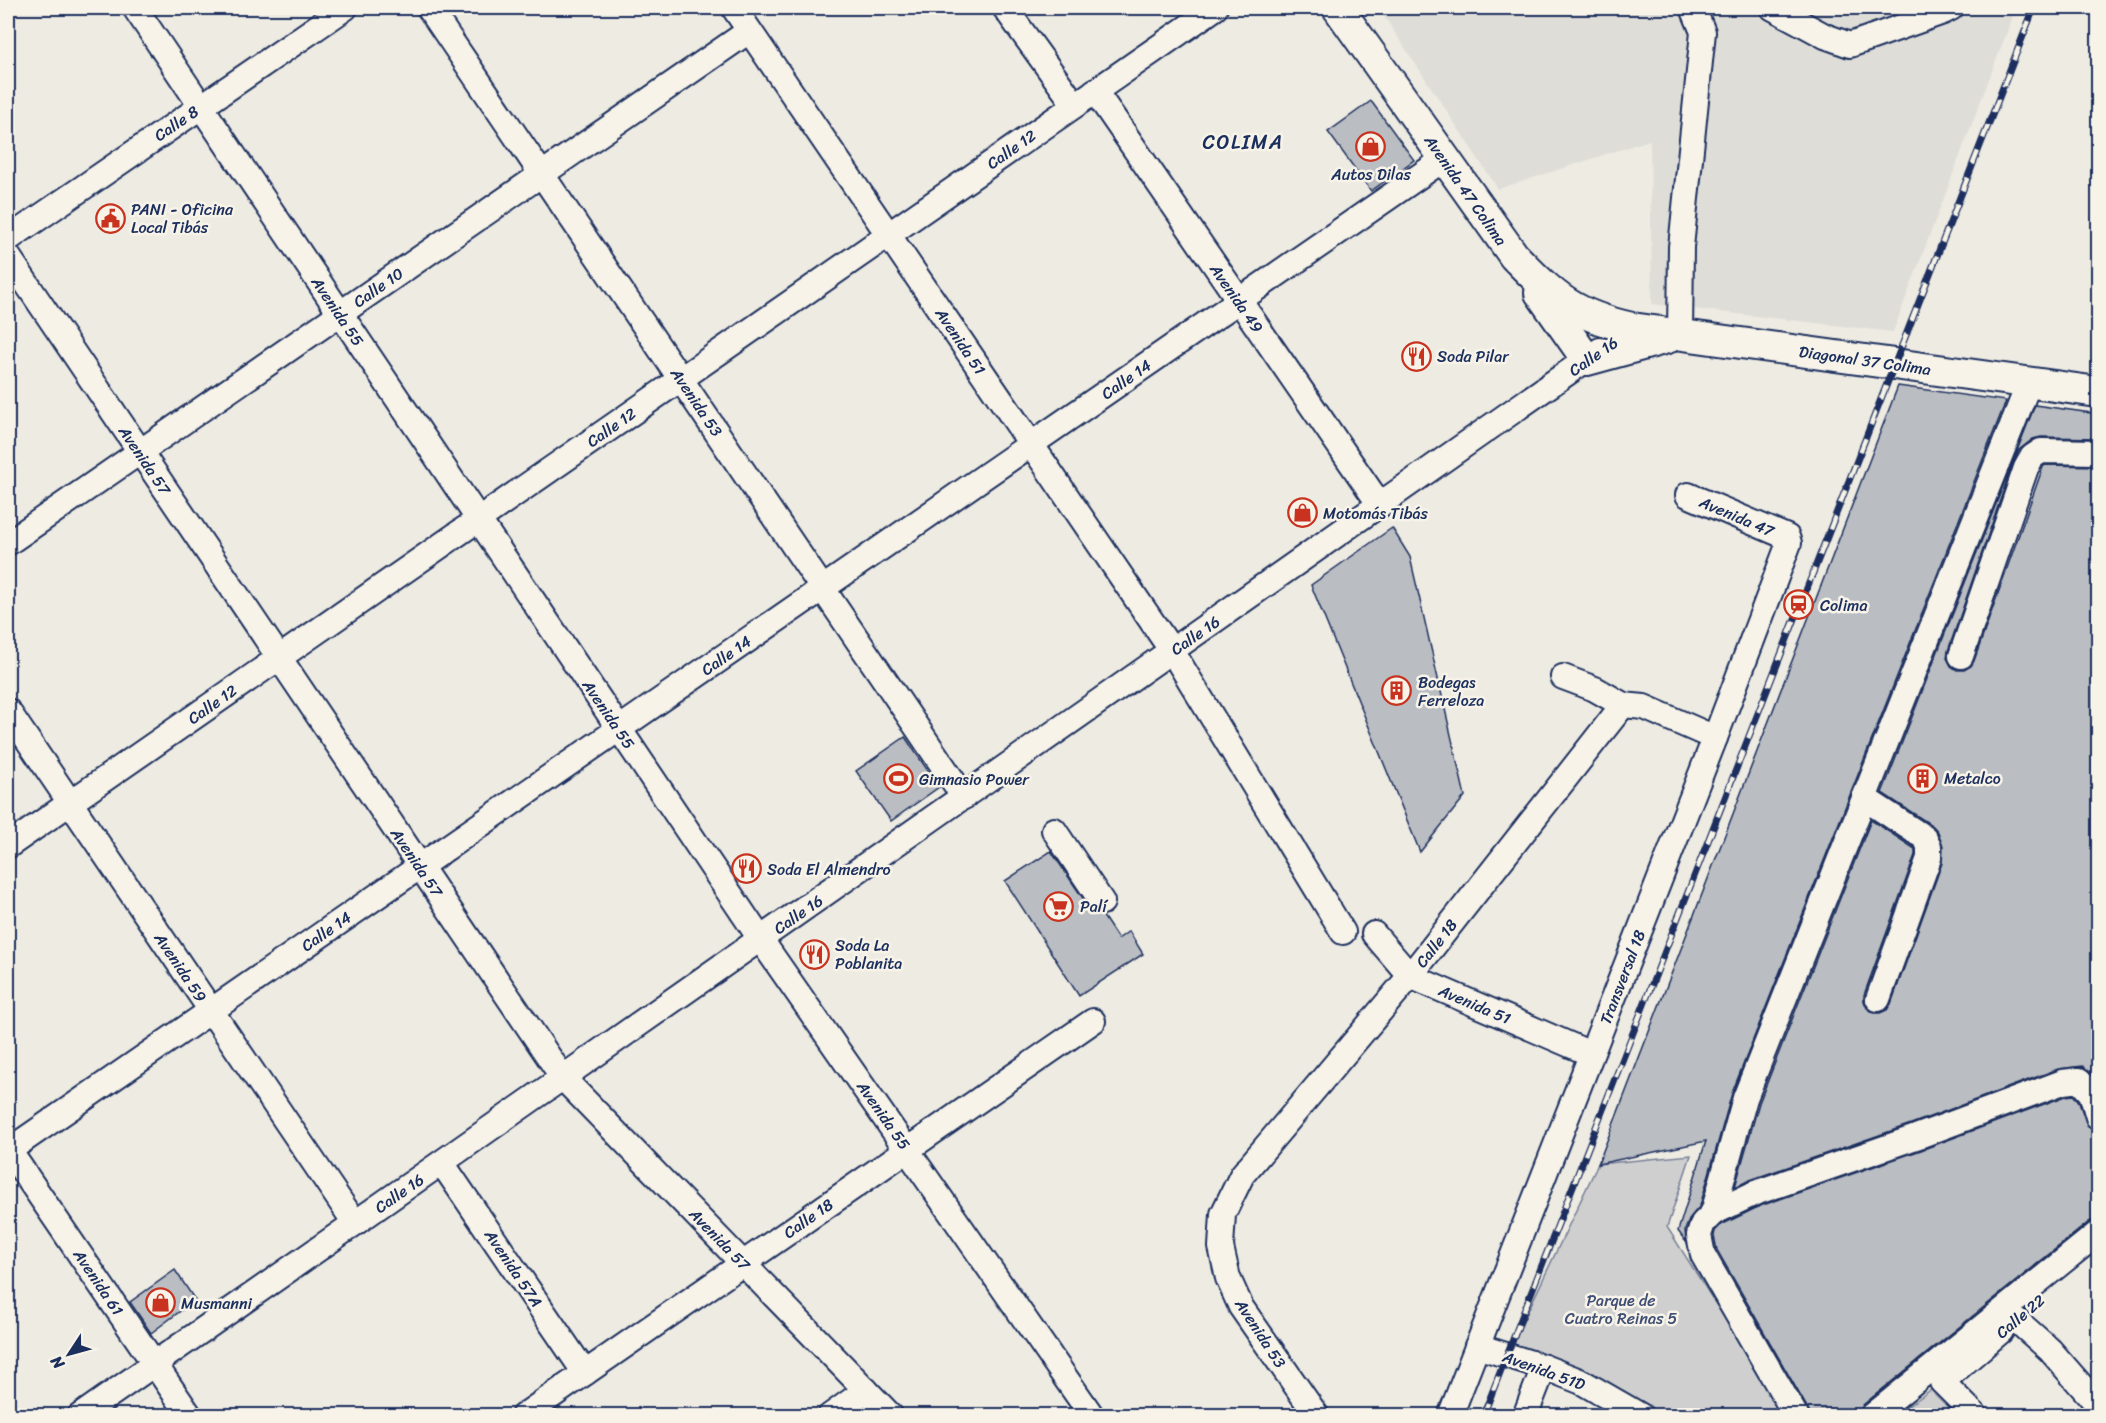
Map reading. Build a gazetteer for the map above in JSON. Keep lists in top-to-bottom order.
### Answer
{
  "streets": {
    "main road": ["Avenida 47 Colima", "Diagonal 37 Colima"],
    "street": [
      "Calle 8",
      "Calle 12",
      "Calle 10",
      "Avenida 49",
      "Avenida 55",
      "Avenida 51",
      "Calle 16",
      "Calle 14",
      "Avenida 53",
      "Avenida 57",
      "Avenida 47",
      "Calle 18",
      "Avenida 59",
      "Transversal 18",
      "Avenida 57A",
      "Avenida 61",
      "Calle 22",
      "Avenida 51D"
    ]
  },
  "crossings": [
    ["Calle 8", "Avenida 55"],
    ["Calle 12", "Avenida 49"],
    ["Calle 12", "Avenida 55"],
    ["Calle 12", "Avenida 51"],
    ["Calle 12", "Avenida 53"],
    ["Calle 12", "Avenida 57"],
    ["Calle 12", "Avenida 59"],
    ["Avenida 47 Colima", "Calle 16"],
    ["Avenida 47 Colima", "Diagonal 37 Colima"],
    ["Avenida 47 Colima", "Calle 14"],
    ["Calle 10", "Avenida 55"],
    ["Calle 10", "Avenida 51"],
    ["Calle 10", "Avenida 53"],
    ["Calle 10", "Avenida 57"],
    ["Avenida 49", "Calle 16"],
    ["Avenida 49", "Calle 14"],
    ["Avenida 55", "Calle 16"],
    ["Avenida 55", "Calle 14"],
    ["Avenida 55", "Calle 18"],
    ["Avenida 51", "Calle 16"],
    ["Avenida 51", "Calle 14"],
    ["Avenida 51", "Calle 18"],
    ["Avenida 51", "Transversal 18"],
    ["Calle 16", "Diagonal 37 Colima"],
    ["Calle 16", "Avenida 53"],
    ["Calle 16", "Avenida 57"],
    ["Calle 16", "Avenida 59"],
    ["Calle 16", "Avenida 57A"],
    ["Calle 16", "Avenida 61"],
    ["Calle 14", "Avenida 53"],
    ["Calle 14", "Avenida 57"],
    ["Calle 14", "Avenida 59"],
    ["Calle 14", "Avenida 61"],
    ["Avenida 53", "Calle 18"],
    ["Avenida 57", "Calle 18"],
    ["Avenida 47", "Transversal 18"],
    ["Calle 18", "Avenida 57A"],
    ["Transversal 18", "Avenida 51D"]
  ],
  "districts": ["COLIMA"],
  "parks": ["Parque de Cuatro Reinas 5"],
  "places": {
    "shop": ["Autos Dilas", "Motomás Tibás", "Musmanni"],
    "public building": ["PANI - Oficina Local Tibás"],
    "restaurant": ["Soda Pilar", "Soda El Almendro", "Soda La Poblanita"],
    "station": ["Colima"],
    "building": ["Bodegas Ferreloza", "Metalco"],
    "sports": ["Gimnasio Power"],
    "supermarket": ["Palí"]
  },
  "north": "bottom left"
}
